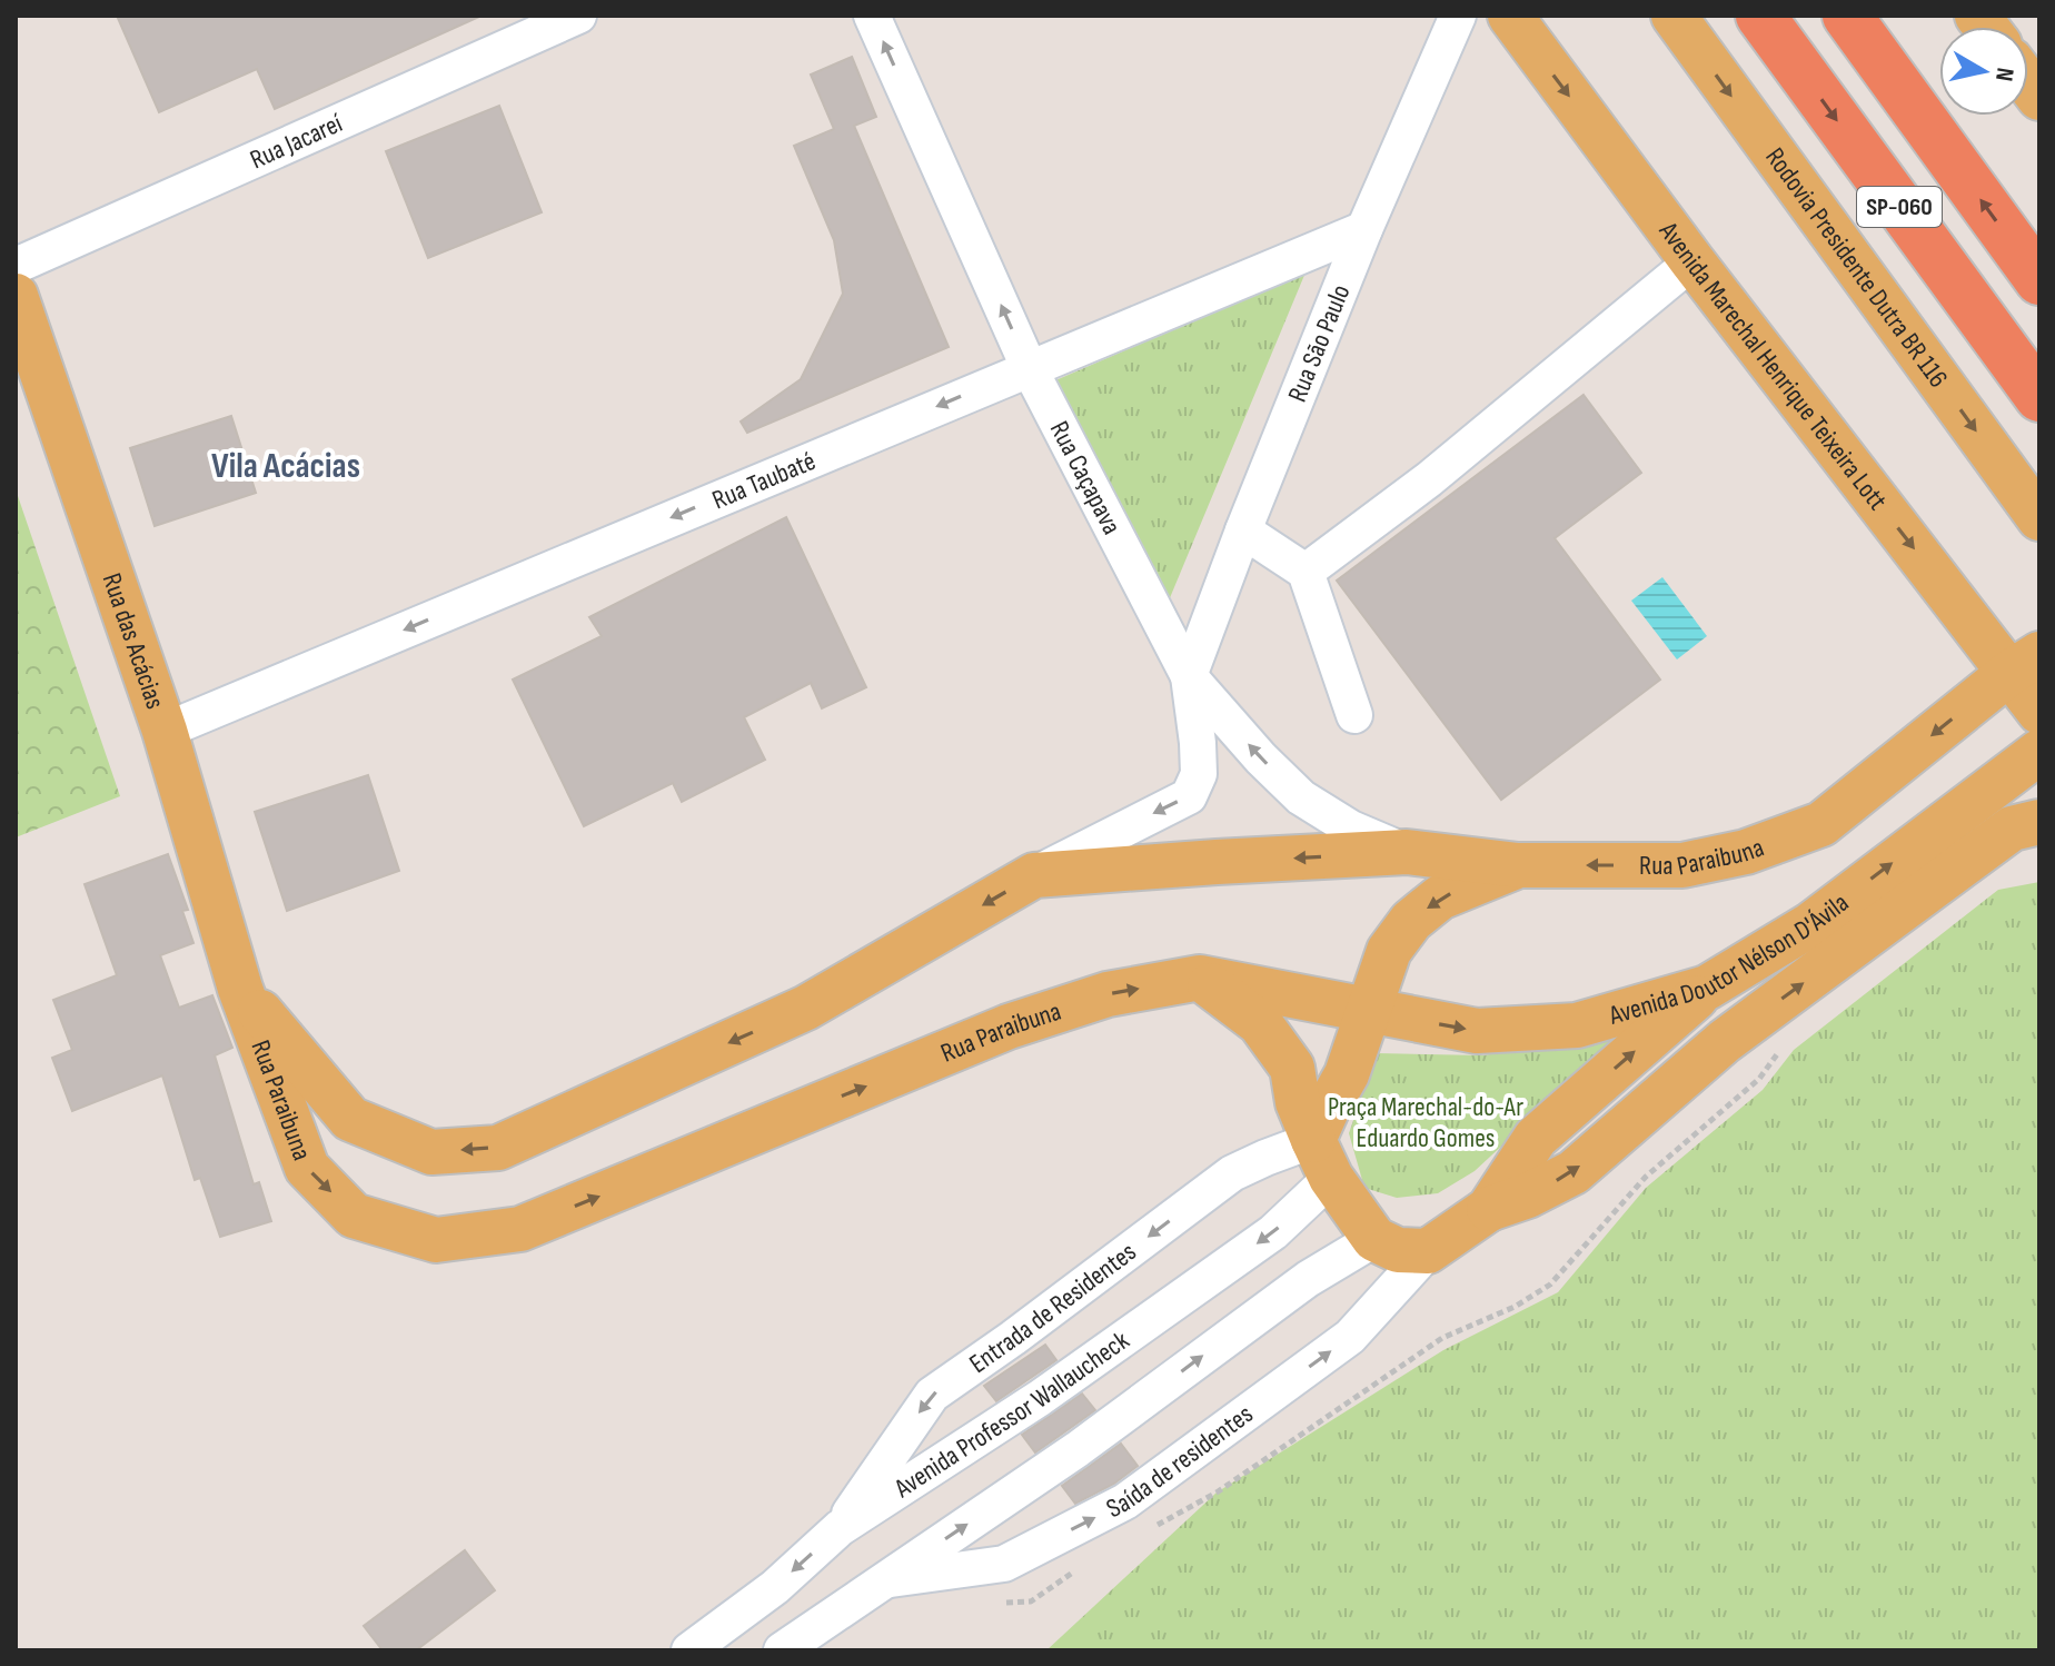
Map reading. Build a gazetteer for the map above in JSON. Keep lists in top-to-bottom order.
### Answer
{
  "streets": {
    "highway": ["SP-060"],
    "main road": [
      "Rodovia Presidente Dutra BR 116",
      "Avenida Marechal Henrique Teixeira Lott",
      "Rua das Acácias",
      "Rua Paraibuna",
      "Avenida Doutor Nélson D'Ávila"
    ],
    "street": [
      "Rua Jacareí",
      "Rua São Paulo",
      "Rua Caçapava",
      "Rua Taubaté",
      "Entrada de Residentes",
      "Avenida Professor Wallaucheck",
      "Saída de residentes"
    ]
  },
  "crossings": [
    ["Rua São Paulo", "Rua Caçapava"],
    ["Rua São Paulo", "Rua Taubaté"],
    ["Rua São Paulo", "Rua Paraibuna"],
    ["Avenida Marechal Henrique Teixeira Lott", "Rua Paraibuna"],
    ["Rua Caçapava", "Rua Taubaté"],
    ["Rua Caçapava", "Rua Paraibuna"],
    ["Rua Taubaté", "Rua das Acácias"],
    ["Rua das Acácias", "Rua Paraibuna"],
    ["Rua Paraibuna", "Avenida Doutor Nélson D'Ávila"],
    ["Entrada de Residentes", "Avenida Professor Wallaucheck"]
  ],
  "one_way": [
    "Rodovia Presidente Dutra BR 116",
    "Avenida Marechal Henrique Teixeira Lott",
    "Rua Caçapava",
    "Rua Taubaté"
  ],
  "districts": ["Vila Acácias"],
  "parks": ["Praça Marechal-do-Ar Eduardo Gomes"],
  "north": "right"
}
